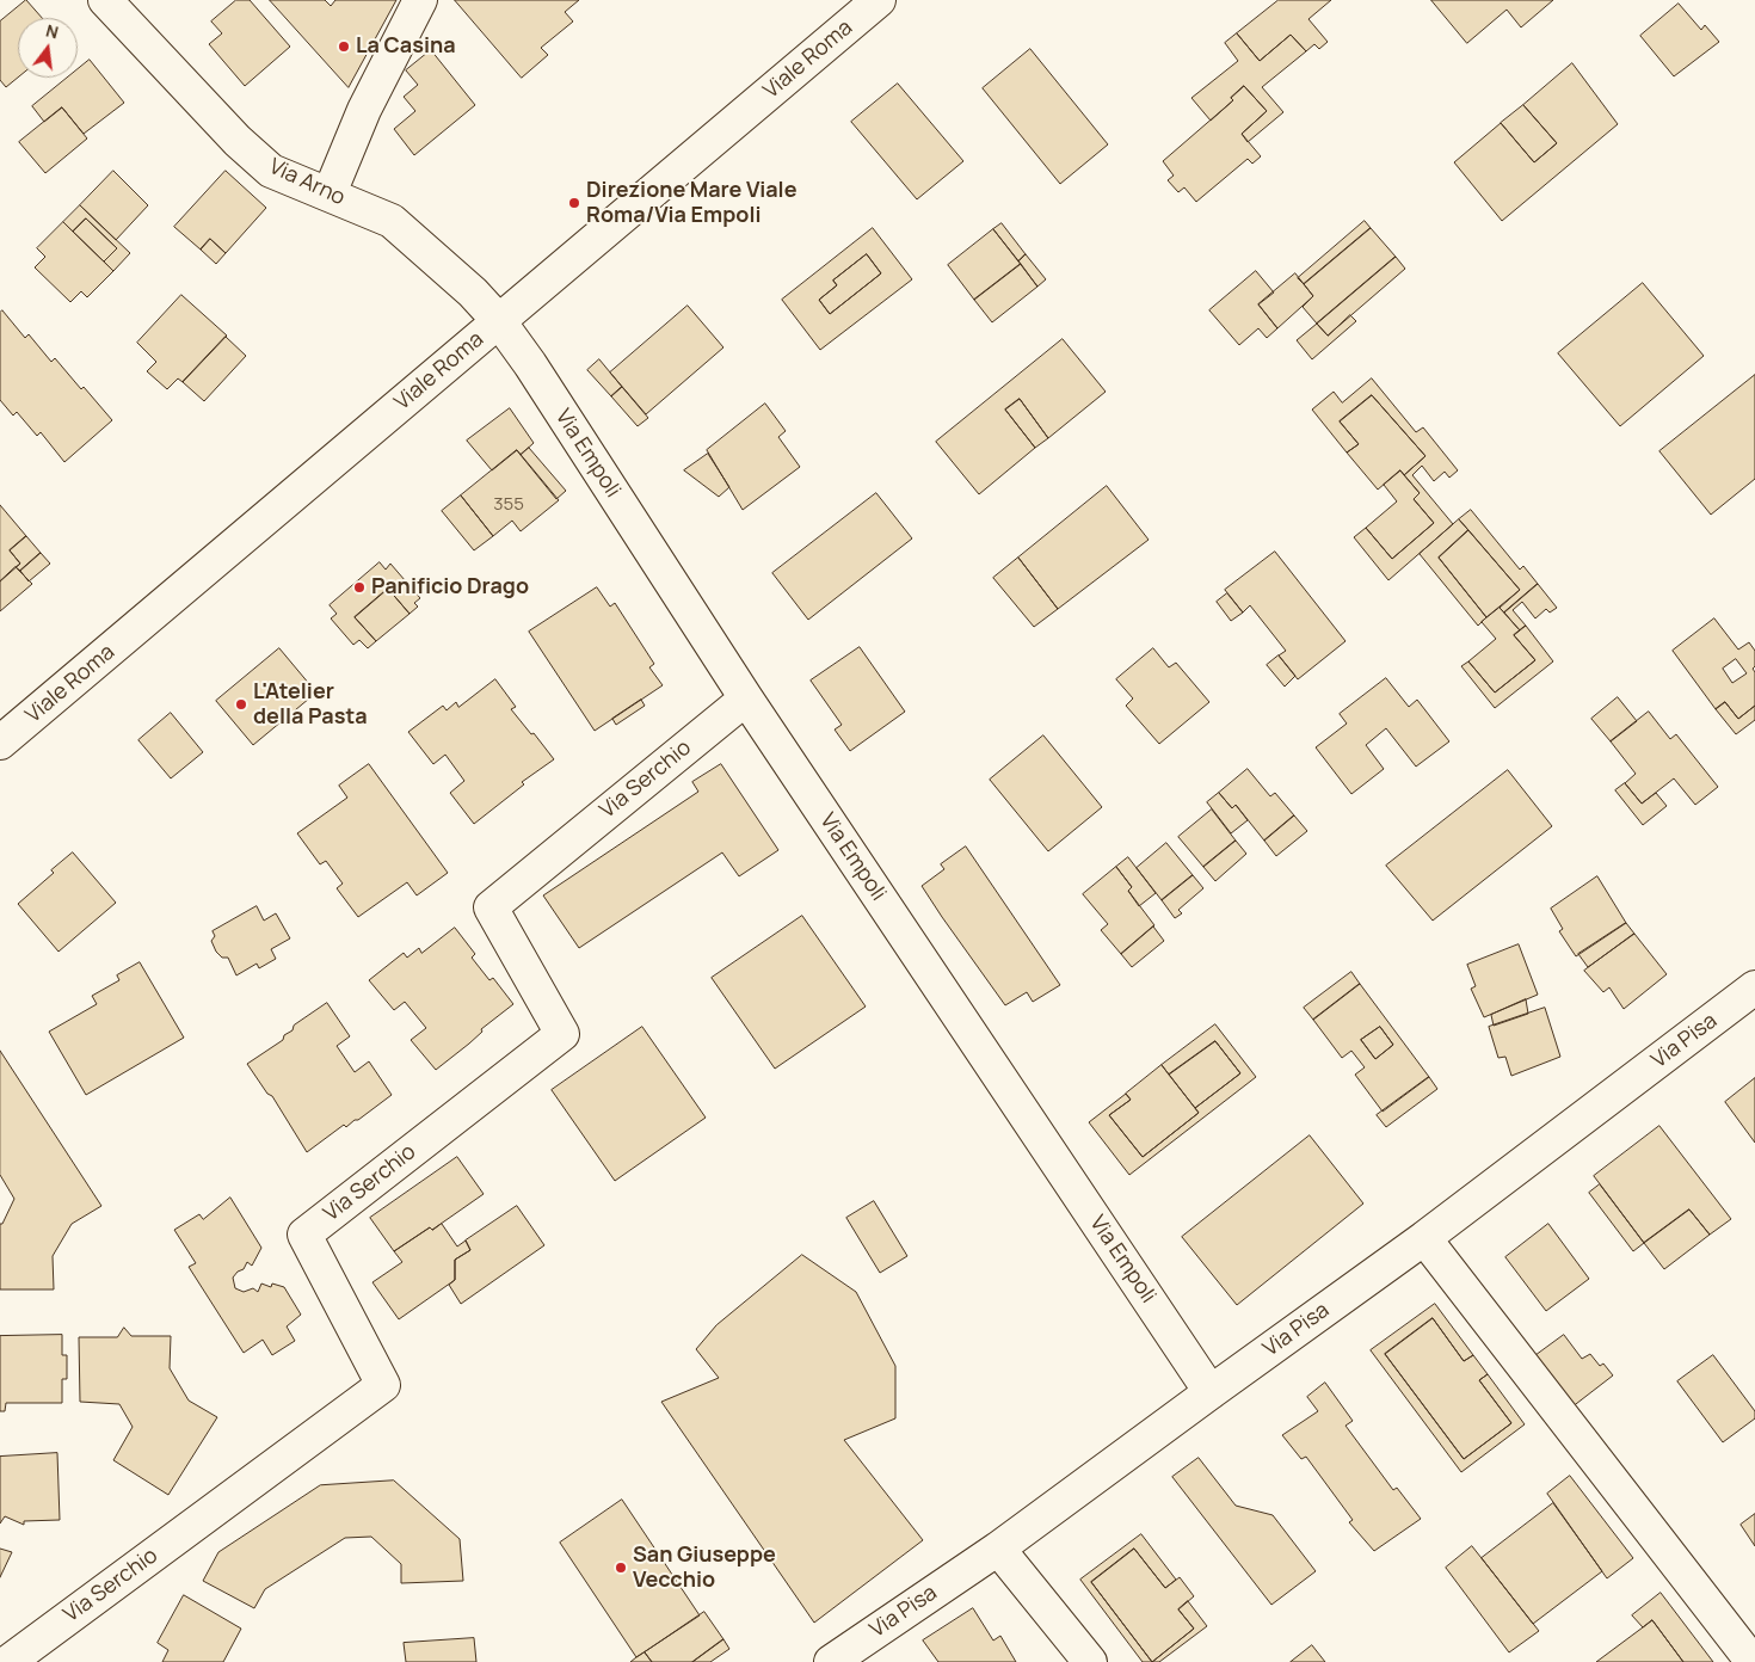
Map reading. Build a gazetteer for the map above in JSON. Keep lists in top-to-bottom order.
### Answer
{
  "streets": {
    "street": [
      "Viale Roma",
      "Via Arno",
      "Via Empoli",
      "Via Serchio",
      "Via Pisa"
    ]
  },
  "crossings": [
    ["Viale Roma", "Via Arno"],
    ["Viale Roma", "Via Empoli"],
    ["Via Arno", "Via Empoli"],
    ["Via Empoli", "Via Serchio"],
    ["Via Empoli", "Via Pisa"]
  ],
  "places": [
    "La Casina",
    "Direzione Mare Viale Roma/Via Empoli",
    "Panificio Drago",
    "L'Atelier della Pasta",
    "San Giuseppe Vecchio"
  ],
  "house_numbers": ["355"],
  "north": "top"
}
